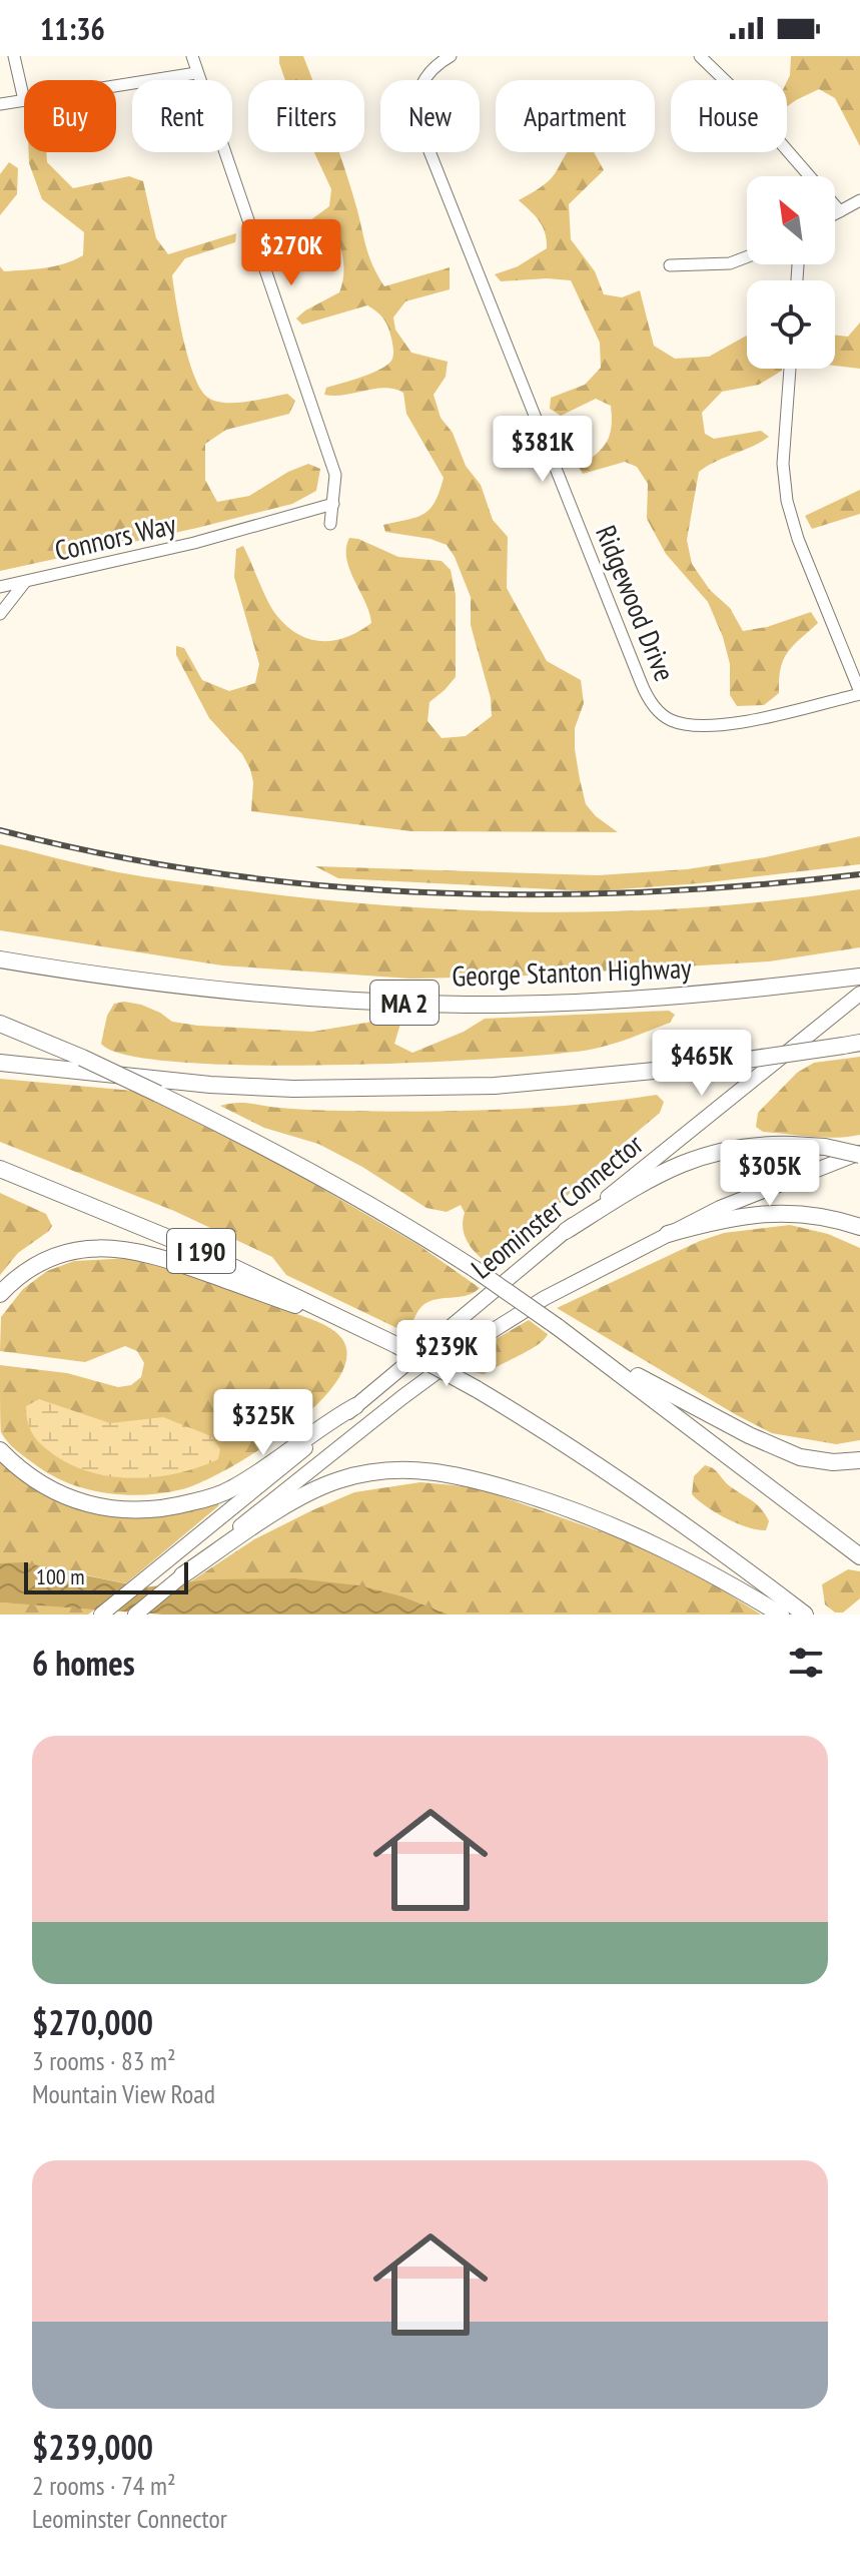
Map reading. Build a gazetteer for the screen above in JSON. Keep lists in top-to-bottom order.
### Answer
{
  "streets": {
    "highway": ["George Stanton Highway", "MA 2", "I 190"],
    "main road": ["Leominster Connector"],
    "street": ["Connors Way", "Ridgewood Drive"]
  },
  "scale_bar": "100 m",
  "north": "top left",
  "page": {
    "status": "11:36",
    "chip": [
      "Buy",
      "Rent",
      "Filters",
      "New",
      "Apartment",
      "House"
    ],
    "price": [
      "$270K",
      "$381K",
      "$465K",
      "$305K",
      "$239K",
      "$325K"
    ],
    "scale": "100 m",
    "heading": "6 homes",
    "list": [
      {
        "name": "$270,000",
        "note": "3 rooms · 83 m² · Mountain View Road"
      },
      {
        "name": "$239,000",
        "note": "2 rooms · 74 m² · Leominster Connector"
      }
    ]
  }
}
